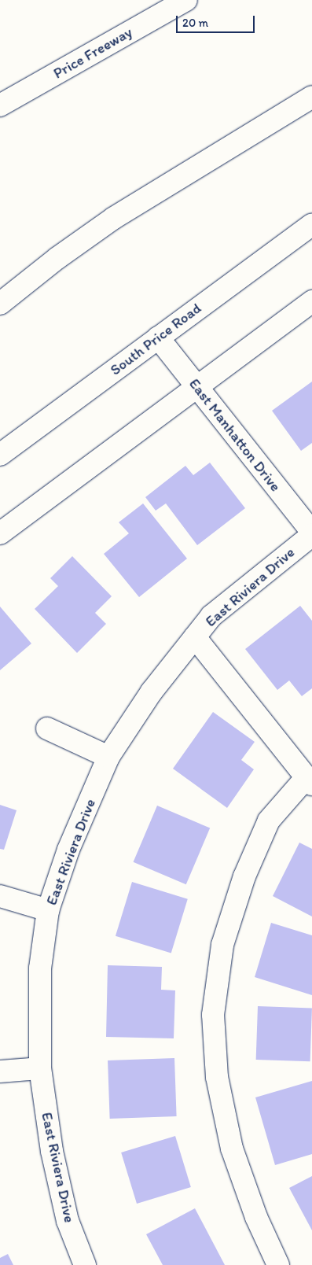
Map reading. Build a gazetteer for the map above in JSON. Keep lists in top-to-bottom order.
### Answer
{
  "streets": {
    "main road": [
      "Price Freeway",
      "South Price Road",
      "East Manhatton Drive",
      "East Riviera Drive"
    ]
  },
  "crossings": [
    ["South Price Road", "East Manhatton Drive"],
    ["East Manhatton Drive", "East Riviera Drive"]
  ],
  "scale_bar": "20 m"
}
